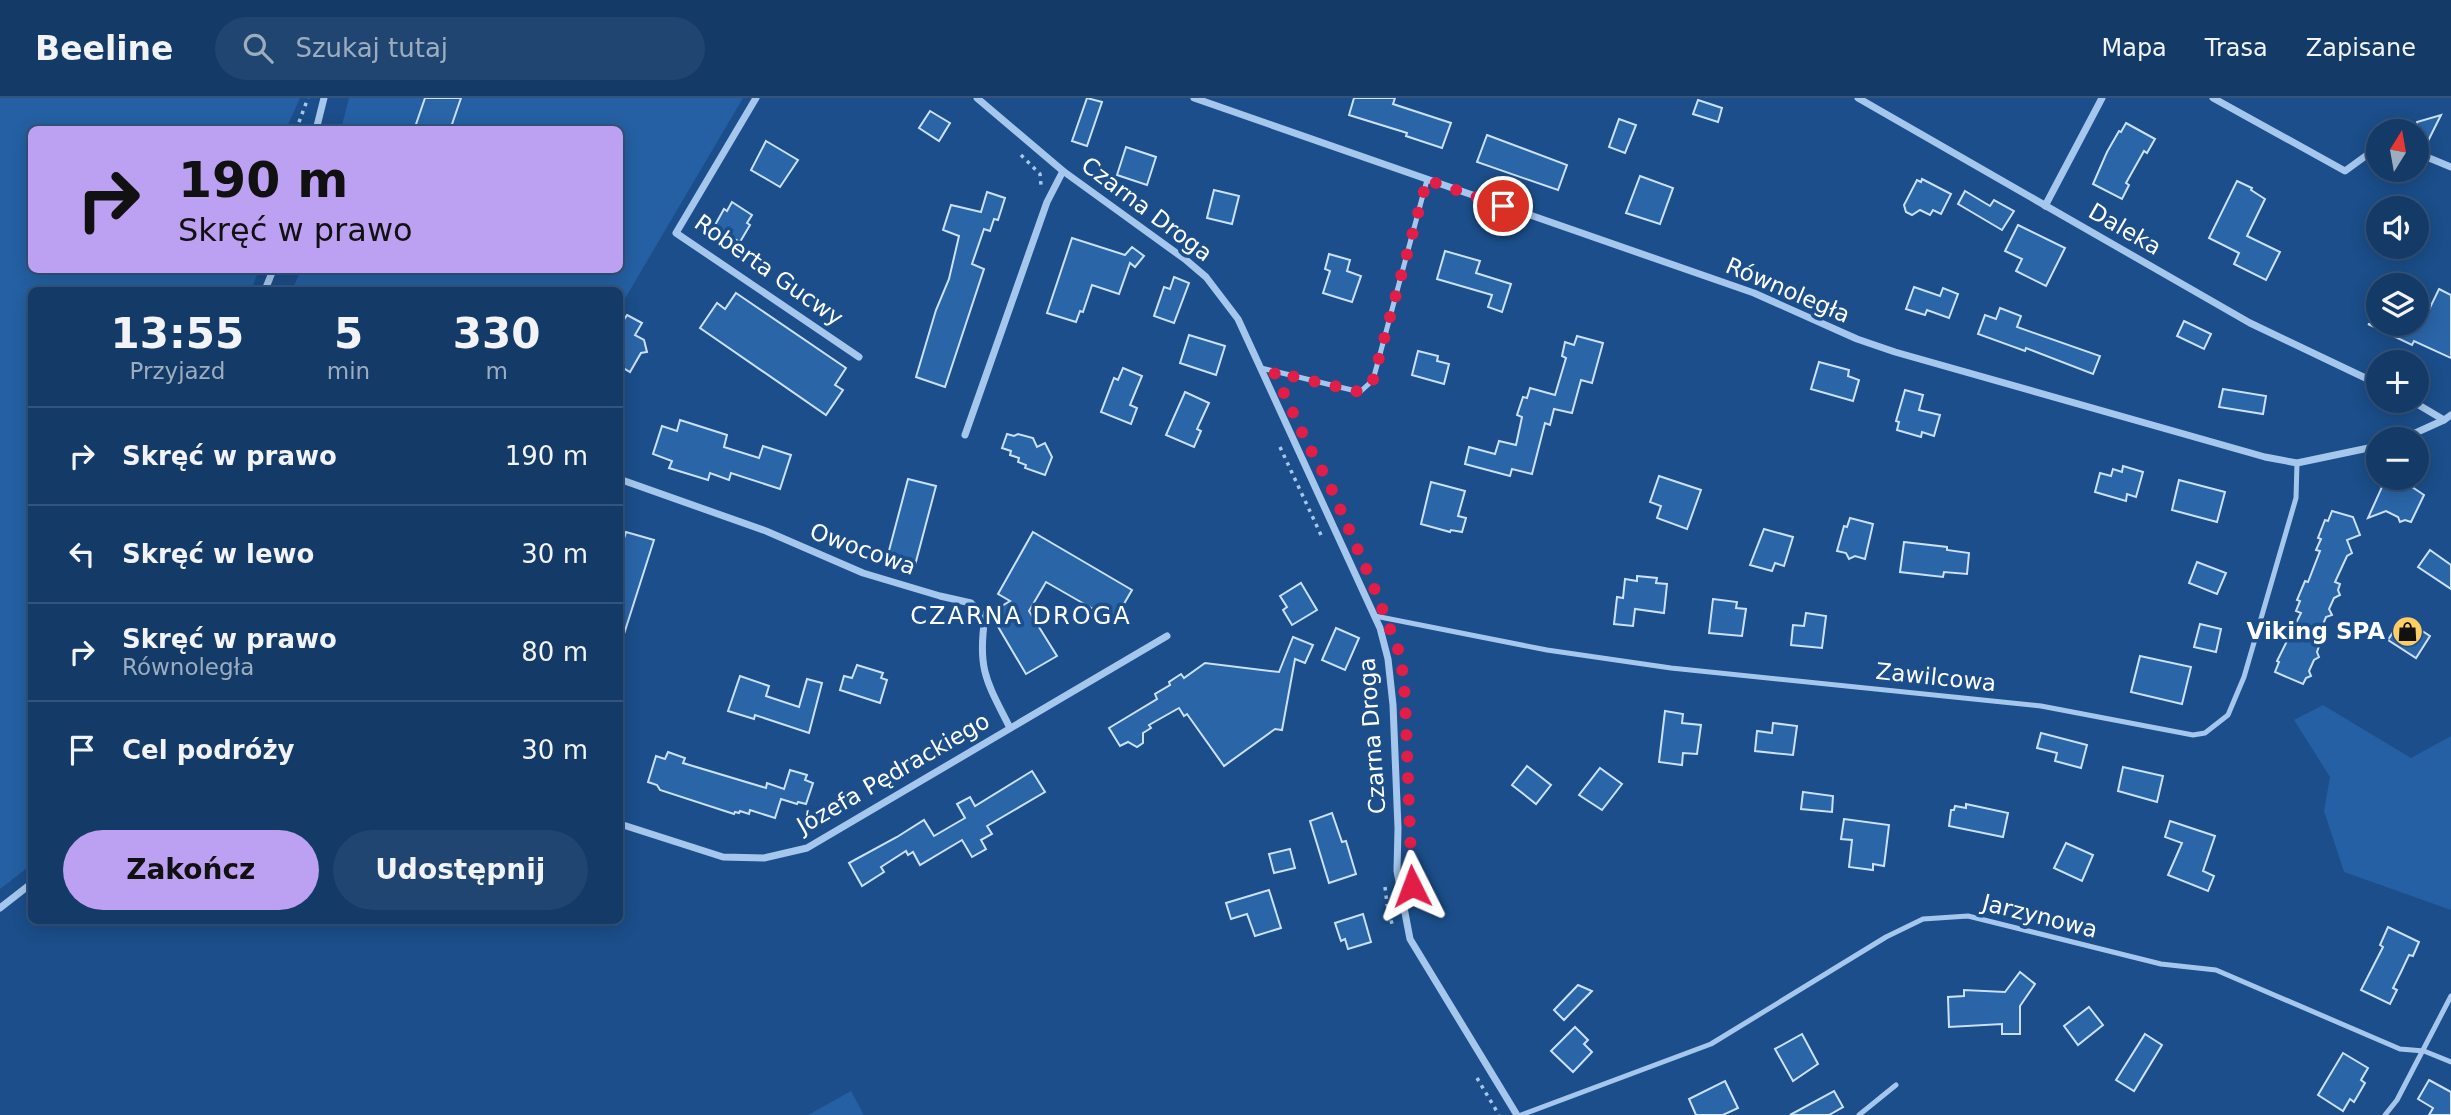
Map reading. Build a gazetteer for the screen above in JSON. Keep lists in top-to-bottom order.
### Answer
{
  "streets": {
    "street": [
      "Czarna Droga",
      "Daleka",
      "Roberta Gucwy",
      "Równoległa",
      "Owocowa",
      "Józefa Pędrackiego"
    ],
    "lane": ["Zawilcowa", "Jarzynowa"]
  },
  "crossings": [
    ["Czarna Droga", "Zawilcowa"],
    ["Czarna Droga", "Jarzynowa"],
    ["Równoległa", "Zawilcowa"],
    ["Owocowa", "Józefa Pędrackiego"]
  ],
  "districts": ["CZARNA DROGA"],
  "places": {
    "shop": ["Viking SPA"]
  },
  "north": "top",
  "page": {
    "header": "Beeline",
    "search": "Szukaj tutaj",
    "nav": ["Mapa", "Trasa", "Zapisane"],
    "map_buttons": ["+", "−"],
    "turn": ["190 m", "Skręć w prawo"],
    "eta": [
      "13:55",
      "Przyjazd",
      "5",
      "min",
      "330",
      "m"
    ],
    "list": [
      {
        "name": "Skręć w prawo",
        "value": "190 m"
      },
      {
        "name": "Skręć w lewo",
        "value": "30 m"
      },
      {
        "name": "Skręć w prawo",
        "note": "Równoległa",
        "value": "80 m"
      },
      {
        "name": "Cel podróży",
        "value": "30 m"
      }
    ],
    "buttons": ["Zakończ", "Udostępnij"]
  }
}
